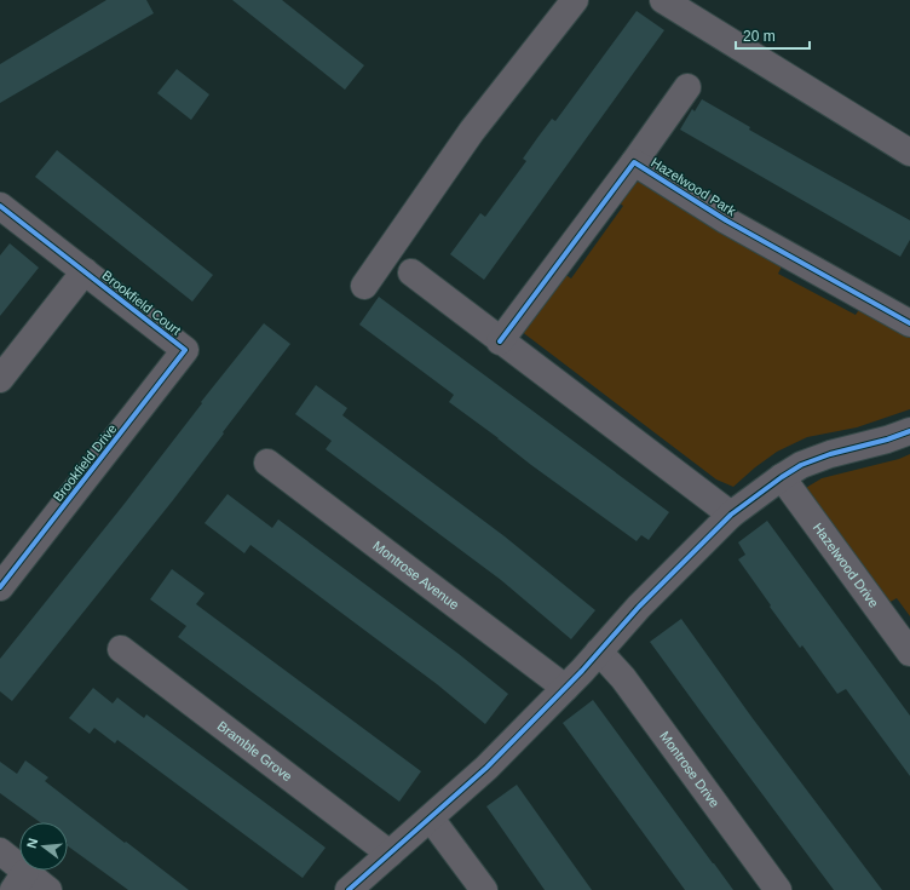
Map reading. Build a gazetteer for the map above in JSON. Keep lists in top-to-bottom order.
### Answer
{
  "streets": {
    "street": [
      "Hazelwood Park",
      "Brookfield Court",
      "Brookfield Drive",
      "Hazelwood Drive",
      "Montrose Avenue",
      "Bramble Grove",
      "Montrose Drive"
    ]
  },
  "crossings": [
    ["Brookfield Court", "Brookfield Drive"]
  ],
  "scale_bar": "20 m",
  "north": "left"
}
